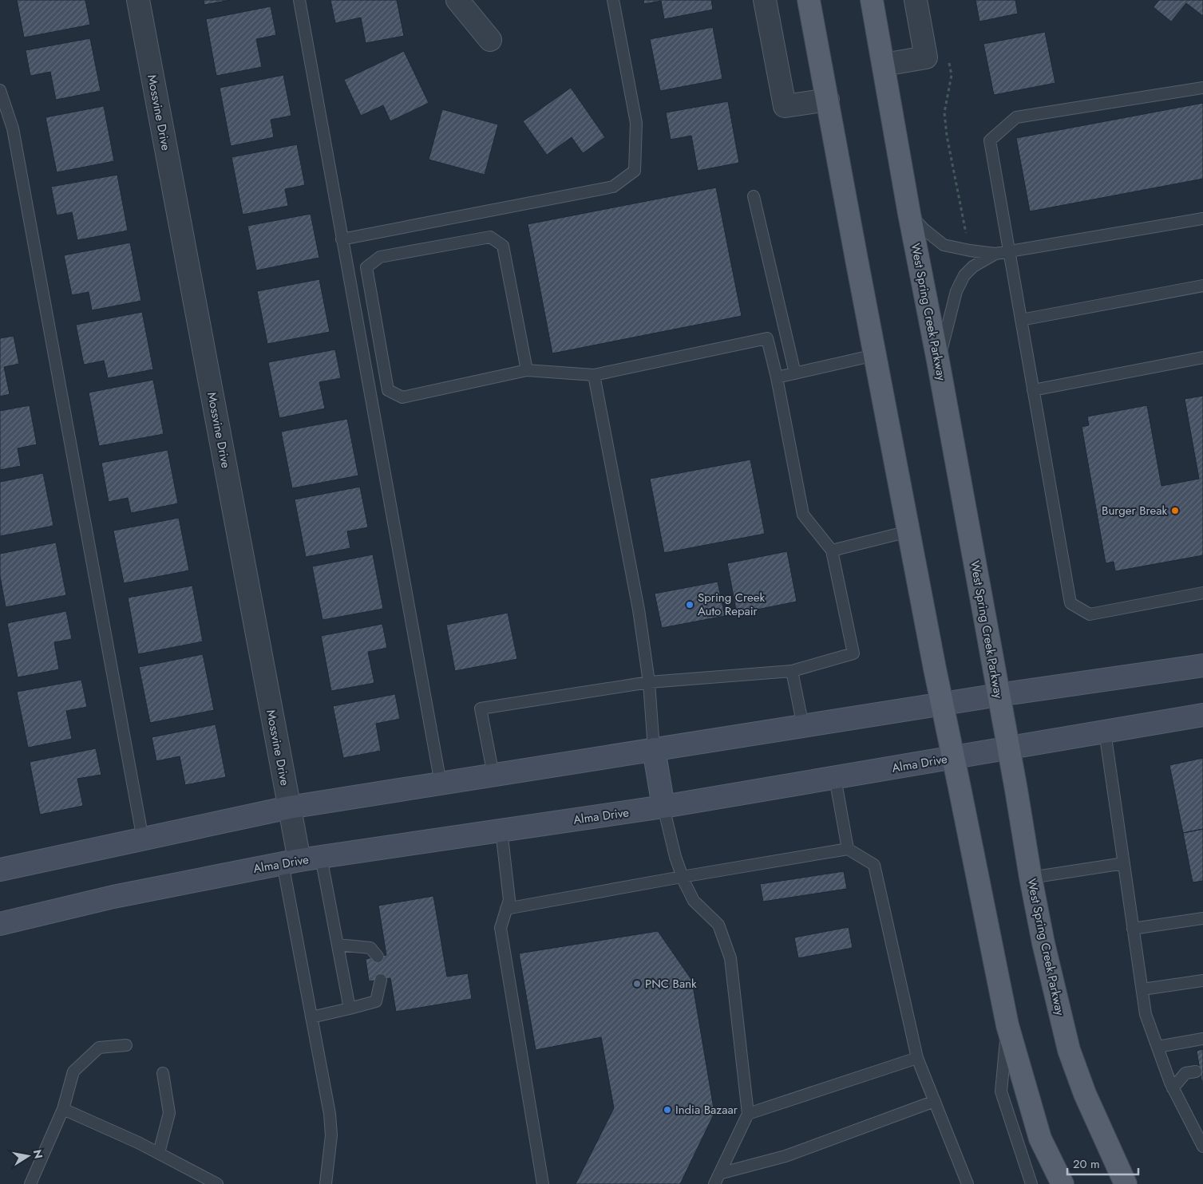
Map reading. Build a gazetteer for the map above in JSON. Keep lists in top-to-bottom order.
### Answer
{
  "streets": {
    "main road": ["West Spring Creek Parkway", "Alma Drive"],
    "street": ["Mossvine Drive"]
  },
  "crossings": [
    ["Mossvine Drive", "Alma Drive"],
    ["West Spring Creek Parkway", "Alma Drive"]
  ],
  "places": [
    "Burger Break",
    "Spring Creek Auto Repair",
    "PNC Bank",
    "India Bazaar"
  ],
  "scale_bar": "20 m",
  "north": "right"
}
